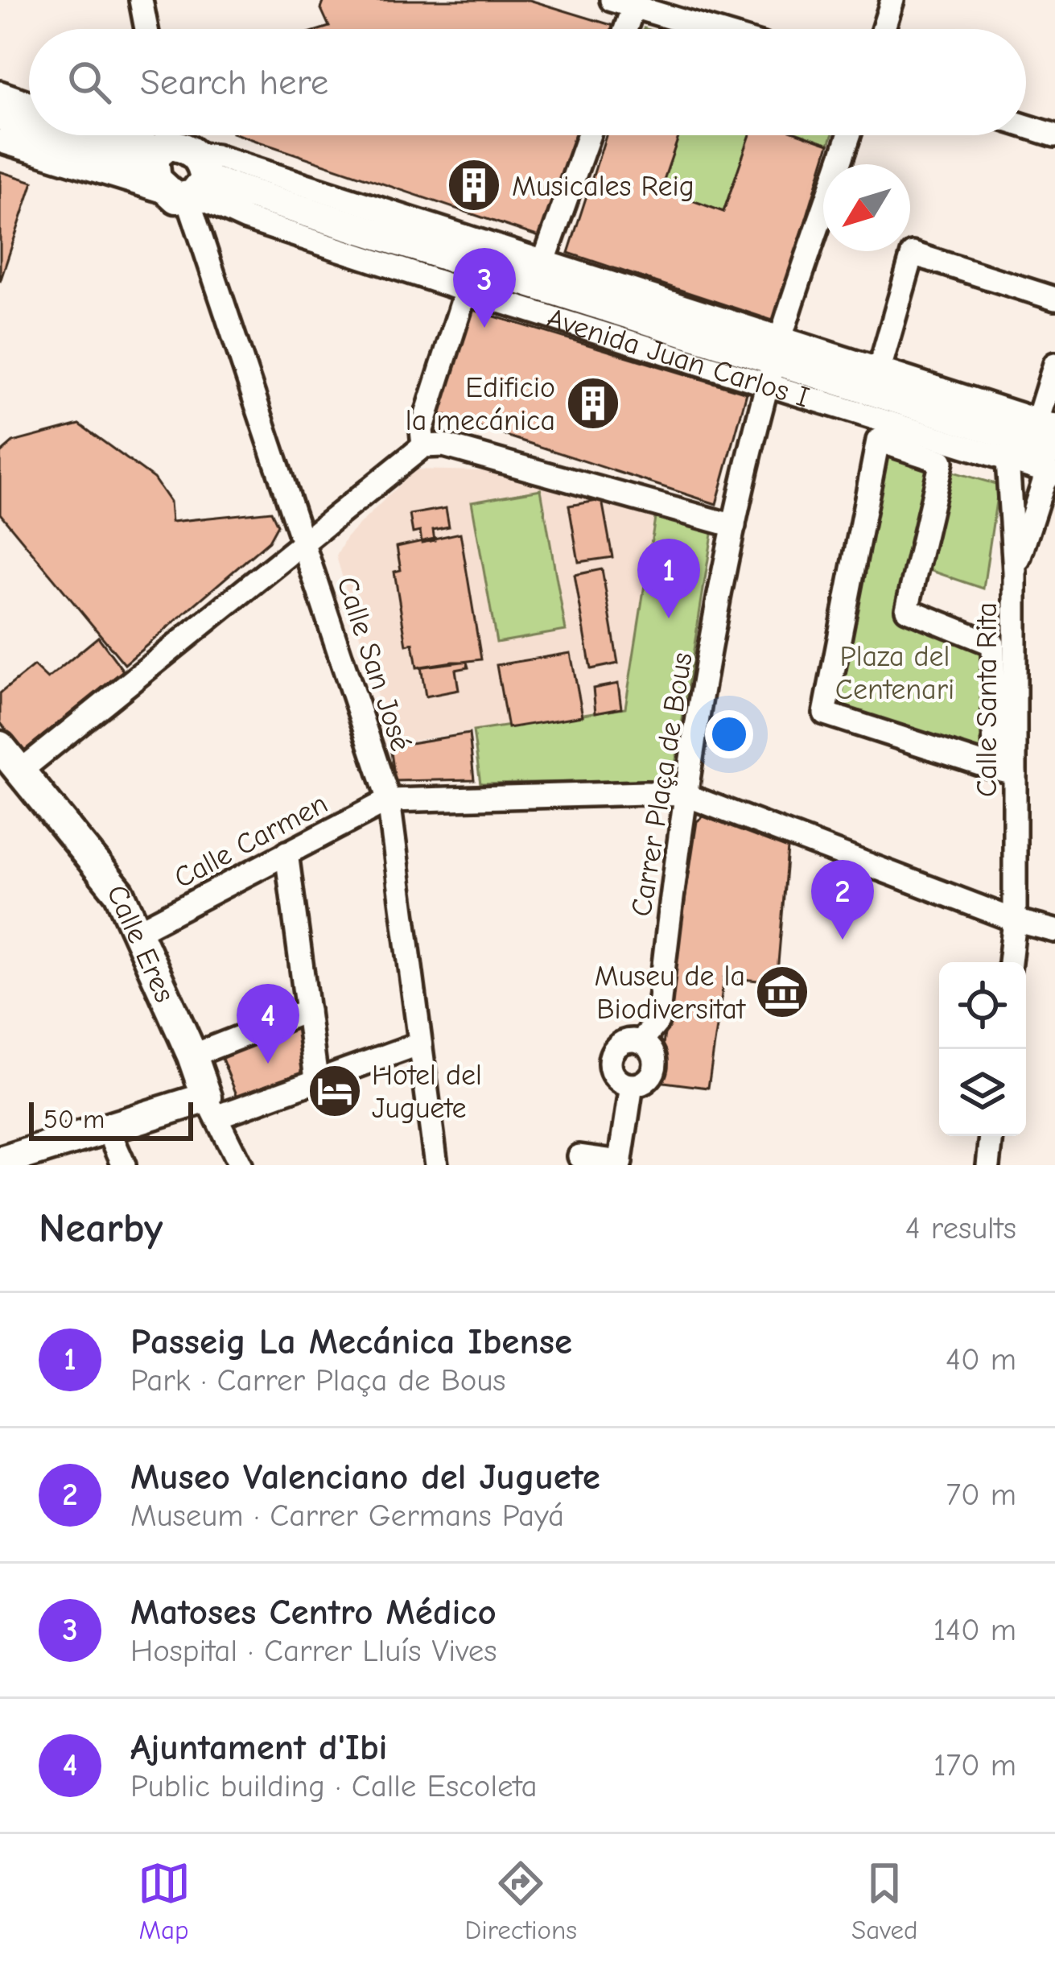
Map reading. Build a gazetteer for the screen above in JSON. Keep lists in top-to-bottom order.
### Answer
{
  "streets": {
    "main road": ["Avenida Juan Carlos I", "Calle Eres"],
    "street": [
      "Calle San José",
      "Calle Santa Rita",
      "Carrer Plaça de Bous",
      "Calle Carmen"
    ]
  },
  "crossings": [
    ["Avenida Juan Carlos I", "Calle San José"],
    ["Avenida Juan Carlos I", "Calle Santa Rita"],
    ["Avenida Juan Carlos I", "Carrer Plaça de Bous"],
    ["Calle San José", "Calle Carmen"],
    ["Calle Carmen", "Calle Eres"]
  ],
  "parks": ["Plaza del Centenari"],
  "places": {
    "building": ["Musicales Reig", "Edificio la mecánica"],
    "museum": ["Museu de la Biodiversitat"],
    "hotel": ["Hotel del Juguete"]
  },
  "scale_bar": "50 m",
  "north": "bottom left",
  "page": {
    "search": "Search here",
    "pins": [
      "3",
      "1",
      "2",
      "4"
    ],
    "scale": "50 m",
    "heading": ["Nearby", "4 results"],
    "list": [
      {
        "mark": "1",
        "name": "Passeig La Mecánica Ibense",
        "note": "Park · Carrer Plaça de Bous",
        "value": "40 m"
      },
      {
        "mark": "2",
        "name": "Museo Valenciano del Juguete",
        "note": "Museum · Carrer Germans Payá",
        "value": "70 m"
      },
      {
        "mark": "3",
        "name": "Matoses Centro Médico",
        "note": "Hospital · Carrer Lluís Vives",
        "value": "140 m"
      },
      {
        "mark": "4",
        "name": "Ajuntament d'Ibi",
        "note": "Public building · Calle Escoleta",
        "value": "170 m"
      }
    ],
    "nav": ["Map", "Directions", "Saved"]
  }
}
